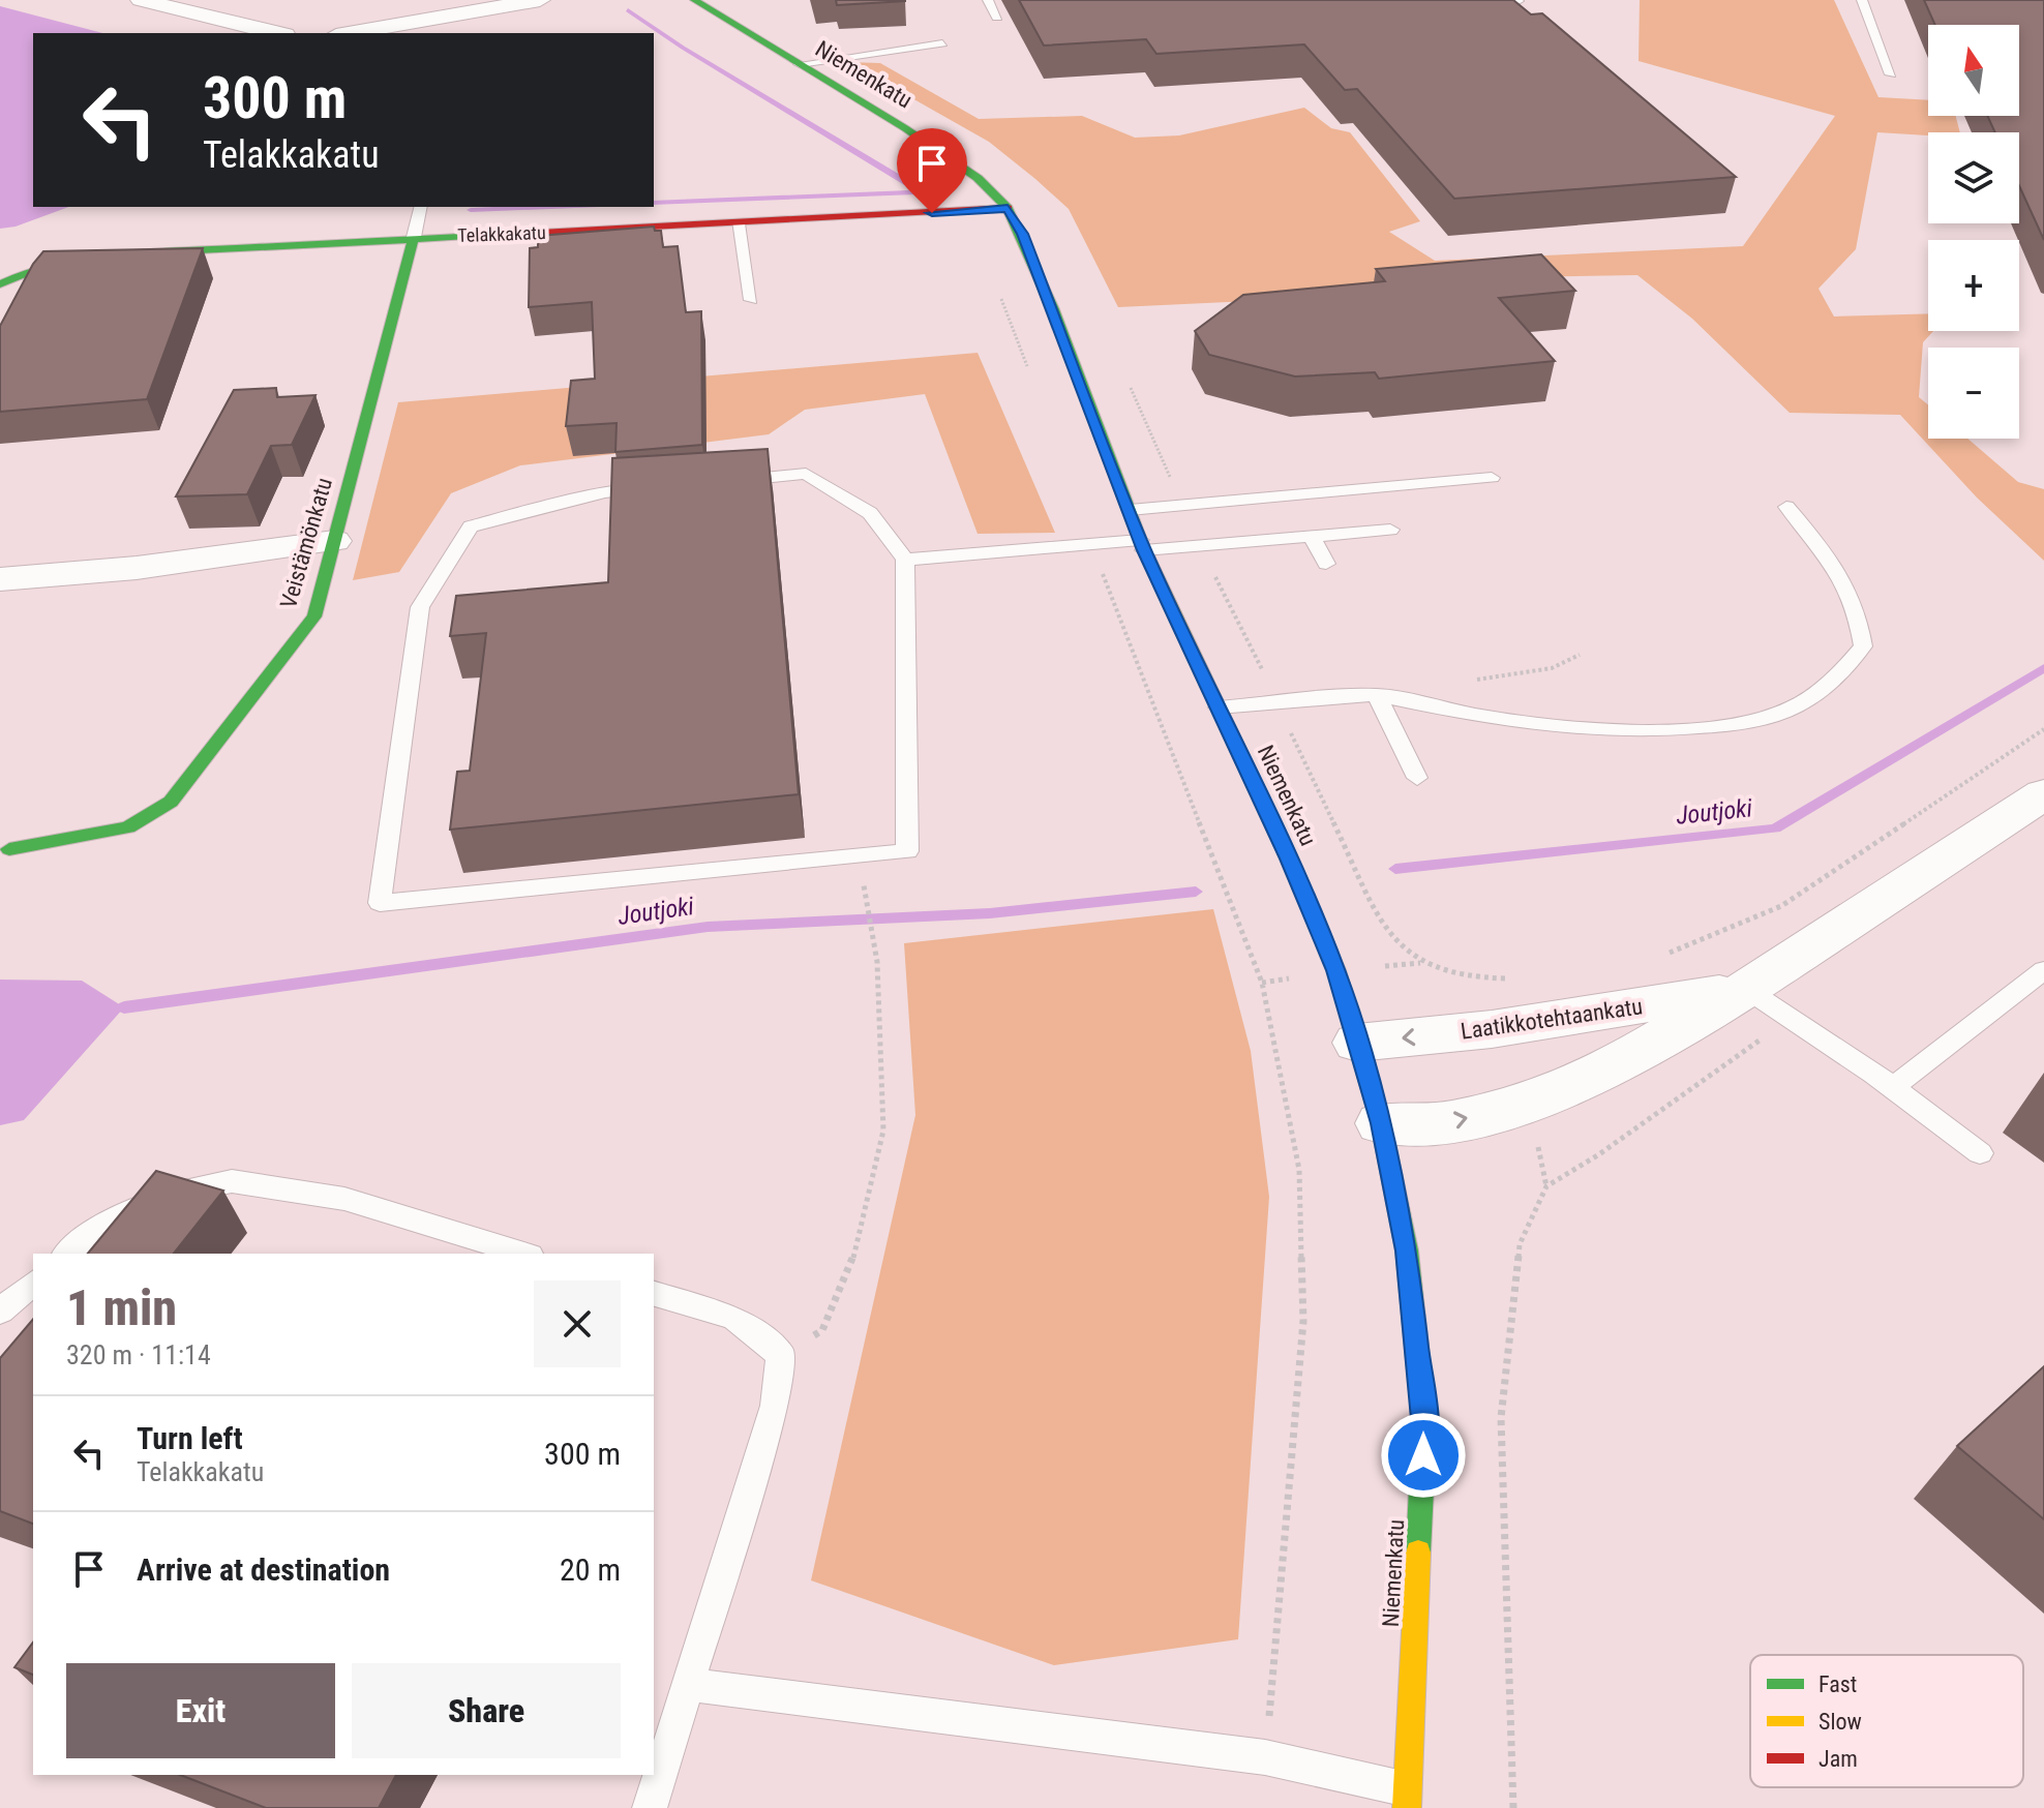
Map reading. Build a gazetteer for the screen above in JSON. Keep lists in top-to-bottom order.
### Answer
{
  "streets": {
    "street": [
      "Niemenkatu",
      "Telakkakatu",
      "Veistämönkatu",
      "Laatikkotehtaankatu"
    ]
  },
  "crossings": [
    ["Niemenkatu", "Telakkakatu"],
    ["Niemenkatu", "Laatikkotehtaankatu"],
    ["Telakkakatu", "Veistämönkatu"]
  ],
  "water": ["Joutjoki"],
  "legend": ["Fast", "Slow", "Jam"],
  "north": "top",
  "page": {
    "map_buttons": ["+", "−"],
    "turn": ["300 m", "Telakkakatu"],
    "heading": ["1 min", "320 m · 11:14"],
    "list": [
      {
        "name": "Turn left",
        "note": "Telakkakatu",
        "value": "300 m"
      },
      {
        "name": "Arrive at destination",
        "value": "20 m"
      }
    ],
    "buttons": ["Exit", "Share"]
  }
}
